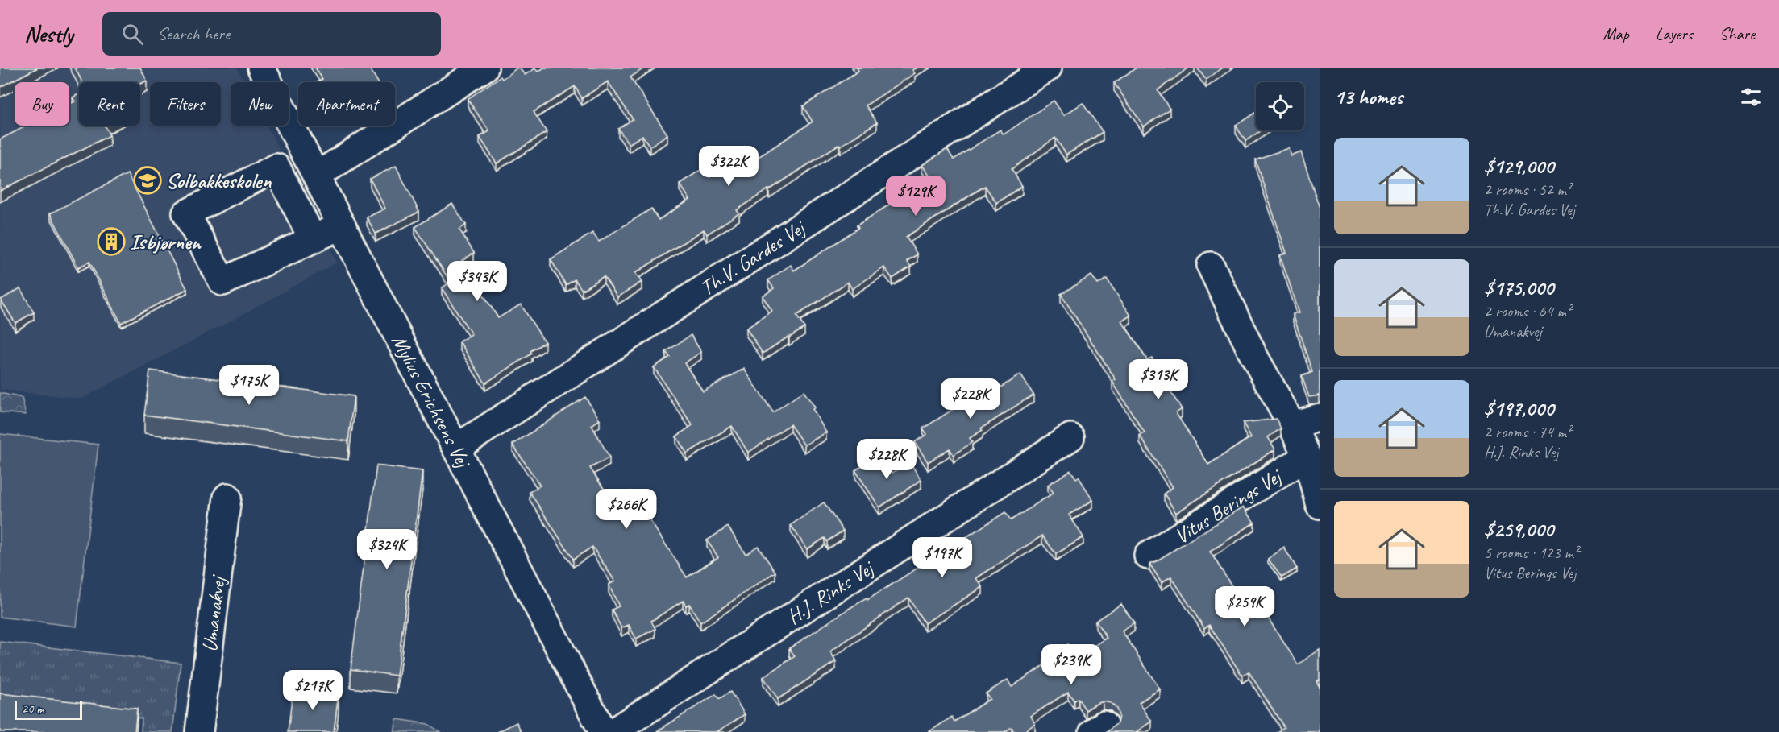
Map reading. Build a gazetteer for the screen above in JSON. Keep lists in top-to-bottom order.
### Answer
{
  "streets": {
    "street": [
      "Th.V. Gardes Vej",
      "Mylius Erichsens Vej",
      "Vitus Berings Vej",
      "H.J. Rinks Vej",
      "Umanakvej"
    ]
  },
  "crossings": [
    ["Th.V. Gardes Vej", "Mylius Erichsens Vej"]
  ],
  "places": {
    "school or university": ["Solbakkeskolen"],
    "building": ["Isbjørnen"]
  },
  "scale_bar": "20 m",
  "page": {
    "header": "Nestly",
    "search": "Search here",
    "nav": ["Map", "Layers", "Share"],
    "heading": "13 homes",
    "chip": [
      "Buy",
      "Rent",
      "Filters",
      "New",
      "Apartment"
    ],
    "list": [
      {
        "name": "$129,000",
        "note": "2 rooms · 52 m² · Th.V. Gardes Vej"
      },
      {
        "name": "$175,000",
        "note": "2 rooms · 64 m² · Umanakvej"
      },
      {
        "name": "$197,000",
        "note": "2 rooms · 74 m² · H.J. Rinks Vej"
      },
      {
        "name": "$259,000",
        "note": "5 rooms · 123 m² · Vitus Berings Vej"
      }
    ],
    "price": [
      "$322K",
      "$129K",
      "$343K",
      "$313K",
      "$175K",
      "$228K",
      "$228K",
      "$266K",
      "$324K",
      "$197K",
      "$259K",
      "$239K",
      "$217K"
    ],
    "scale": "20 m"
  }
}
